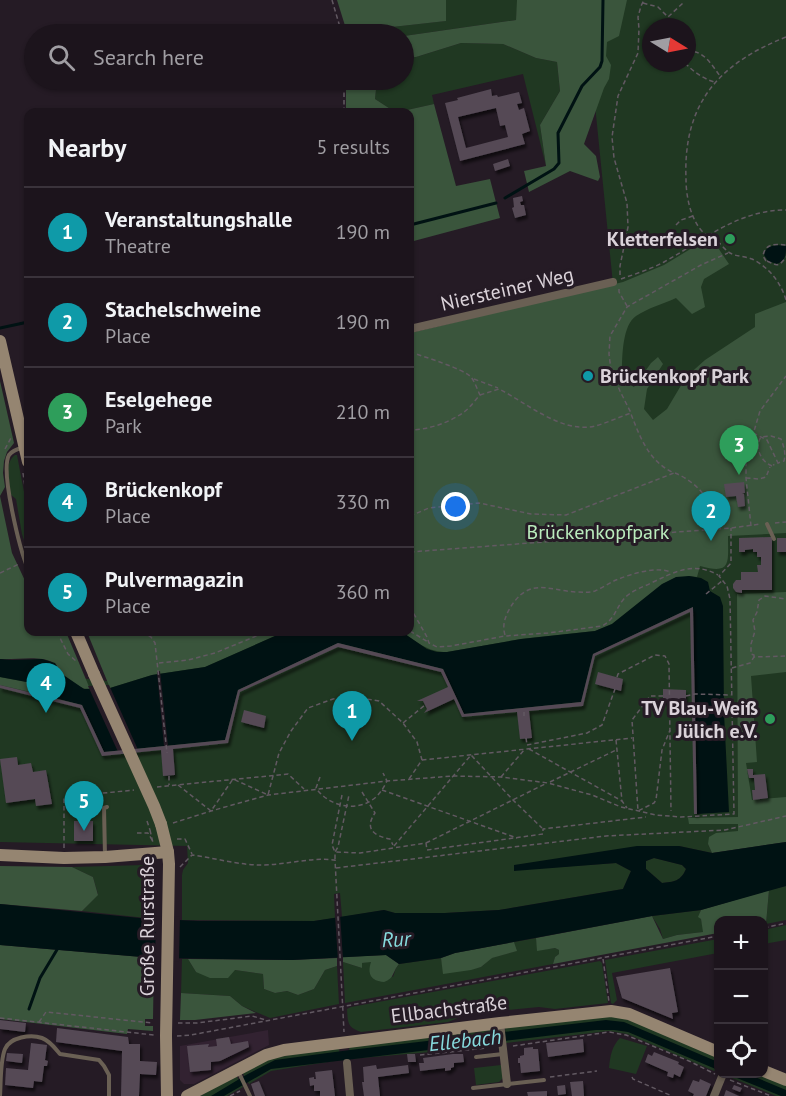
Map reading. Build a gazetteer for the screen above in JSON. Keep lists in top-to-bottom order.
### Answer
{
  "streets": {
    "main road": ["Große Rurstraße", "Ellbachstraße"],
    "street": ["Niersteiner Weg"]
  },
  "water": ["Rur", "Ellebach"],
  "parks": ["Brückenkopfpark"],
  "places": ["Kletterfelsen", "Brückenkopf Park", "TV Blau-Weiß Jülich e.V."],
  "north": "right",
  "page": {
    "search": "Search here",
    "heading": ["Nearby", "5 results"],
    "list": [
      {
        "mark": "1",
        "name": "Veranstaltungshalle",
        "note": "Theatre",
        "value": "190 m"
      },
      {
        "mark": "2",
        "name": "Stachelschweine",
        "note": "Place",
        "value": "190 m"
      },
      {
        "mark": "3",
        "name": "Eselgehege",
        "note": "Park",
        "value": "210 m"
      },
      {
        "mark": "4",
        "name": "Brückenkopf",
        "note": "Place",
        "value": "330 m"
      },
      {
        "mark": "5",
        "name": "Pulvermagazin",
        "note": "Place",
        "value": "360 m"
      }
    ],
    "pins": [
      "3",
      "2",
      "4",
      "1",
      "5"
    ],
    "map_buttons": ["+", "−"]
  }
}
